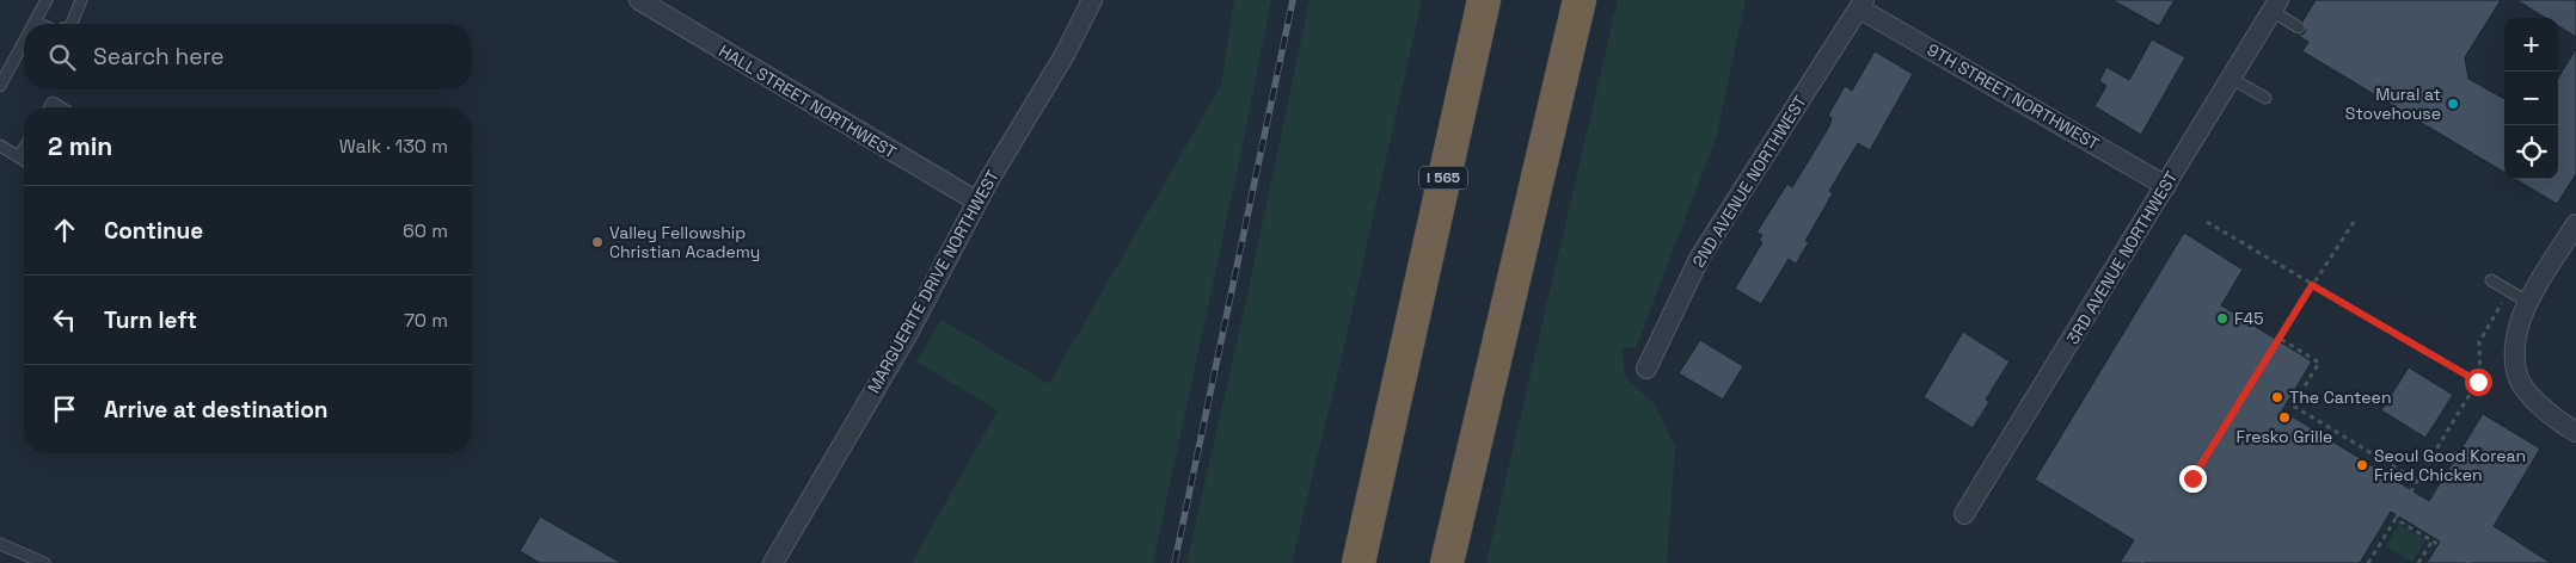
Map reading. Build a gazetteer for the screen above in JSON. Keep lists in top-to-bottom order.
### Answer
{
  "streets": {
    "highway": ["I 565"],
    "street": [
      "9TH STREET NORTHWEST",
      "HALL STREET NORTHWEST",
      "2ND AVENUE NORTHWEST",
      "3RD AVENUE NORTHWEST",
      "MARGUERITE DRIVE NORTHWEST"
    ]
  },
  "crossings": [
    ["9TH STREET NORTHWEST", "2ND AVENUE NORTHWEST"],
    ["9TH STREET NORTHWEST", "3RD AVENUE NORTHWEST"],
    ["HALL STREET NORTHWEST", "MARGUERITE DRIVE NORTHWEST"]
  ],
  "places": [
    "Mural at Stovehouse",
    "Valley Fellowship Christian Academy",
    "F45",
    "The Canteen",
    "Fresko Grille",
    "Seoul Good Korean Fried Chicken"
  ],
  "page": {
    "map_buttons": ["+", "−"],
    "search": "Search here",
    "heading": ["2 min", "Walk · 130 m"],
    "list": [
      ["Continue", "60 m"],
      ["Turn left", "70 m"],
      "Arrive at destination"
    ]
  }
}
